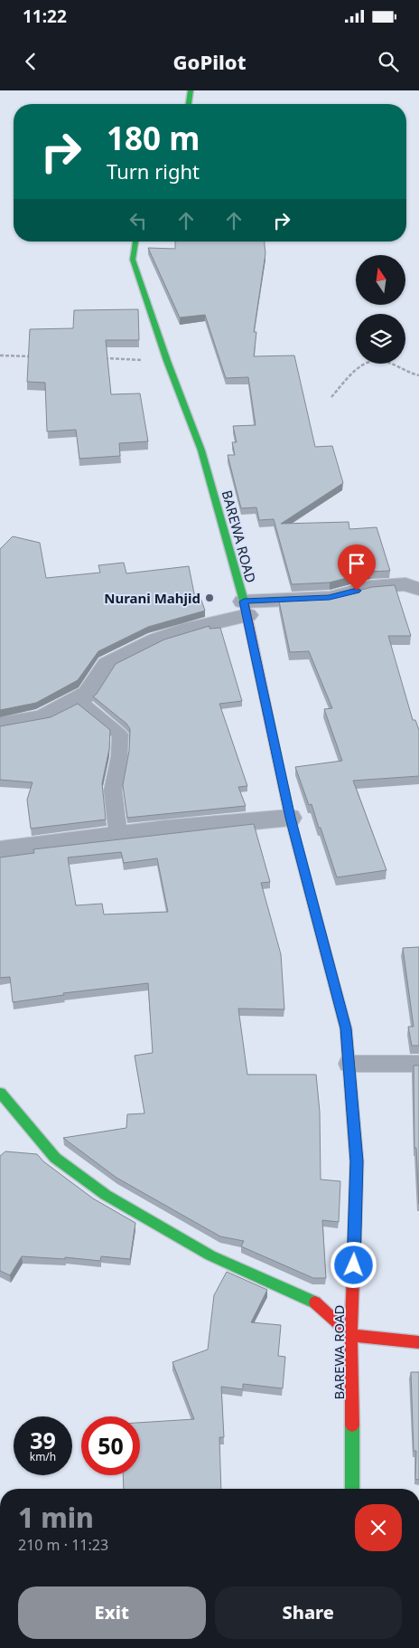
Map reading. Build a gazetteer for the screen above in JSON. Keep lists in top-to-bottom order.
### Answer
{
  "streets": {
    "main road": ["BAREWA ROAD"]
  },
  "places": ["Nurani Mahjid"],
  "north": "top",
  "page": {
    "status": "11:22",
    "header": "GoPilot",
    "turn": ["180 m", "Turn right"],
    "speed": "39 km/h",
    "limit": "50",
    "heading": ["1 min", "210 m · 11:23"],
    "buttons": ["Exit", "Share"]
  }
}
